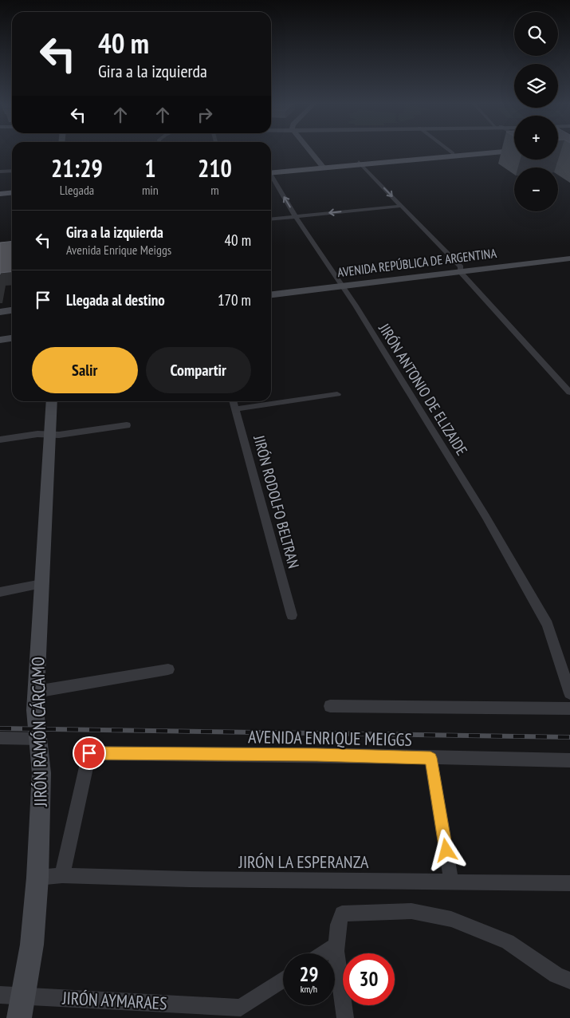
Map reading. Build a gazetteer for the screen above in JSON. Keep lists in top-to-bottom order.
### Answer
{
  "streets": {
    "main road": ["AVENIDA REPÚBLICA DE ARGENTINA", "JIRÓN RAMÓN CÁRCAMO"],
    "street": [
      "JIRÓN ANTONIO DE ELIZAIDE",
      "JIRÓN RODOLFO BELTRAN",
      "AVENIDA ENRIQUE MEIGGS",
      "JIRÓN LA ESPERANZA",
      "JIRÓN AYMARAES"
    ]
  },
  "crossings": [
    ["AVENIDA REPÚBLICA DE ARGENTINA", "JIRÓN ANTONIO DE ELIZAIDE"],
    ["JIRÓN RAMÓN CÁRCAMO", "JIRÓN LA ESPERANZA"],
    ["JIRÓN RAMÓN CÁRCAMO", "JIRÓN AYMARAES"],
    ["AVENIDA ENRIQUE MEIGGS", "JIRÓN LA ESPERANZA"]
  ],
  "page": {
    "map_buttons": ["+", "−"],
    "turn": ["40 m", "Gira a la izquierda"],
    "eta": [
      "21:29",
      "Llegada",
      "1",
      "min",
      "210",
      "m"
    ],
    "list": [
      {
        "name": "Gira a la izquierda",
        "note": "Avenida Enrique Meiggs",
        "value": "40 m"
      },
      {
        "name": "Llegada al destino",
        "value": "170 m"
      }
    ],
    "buttons": ["Salir", "Compartir"],
    "speed": "29 km/h",
    "limit": "30"
  }
}
